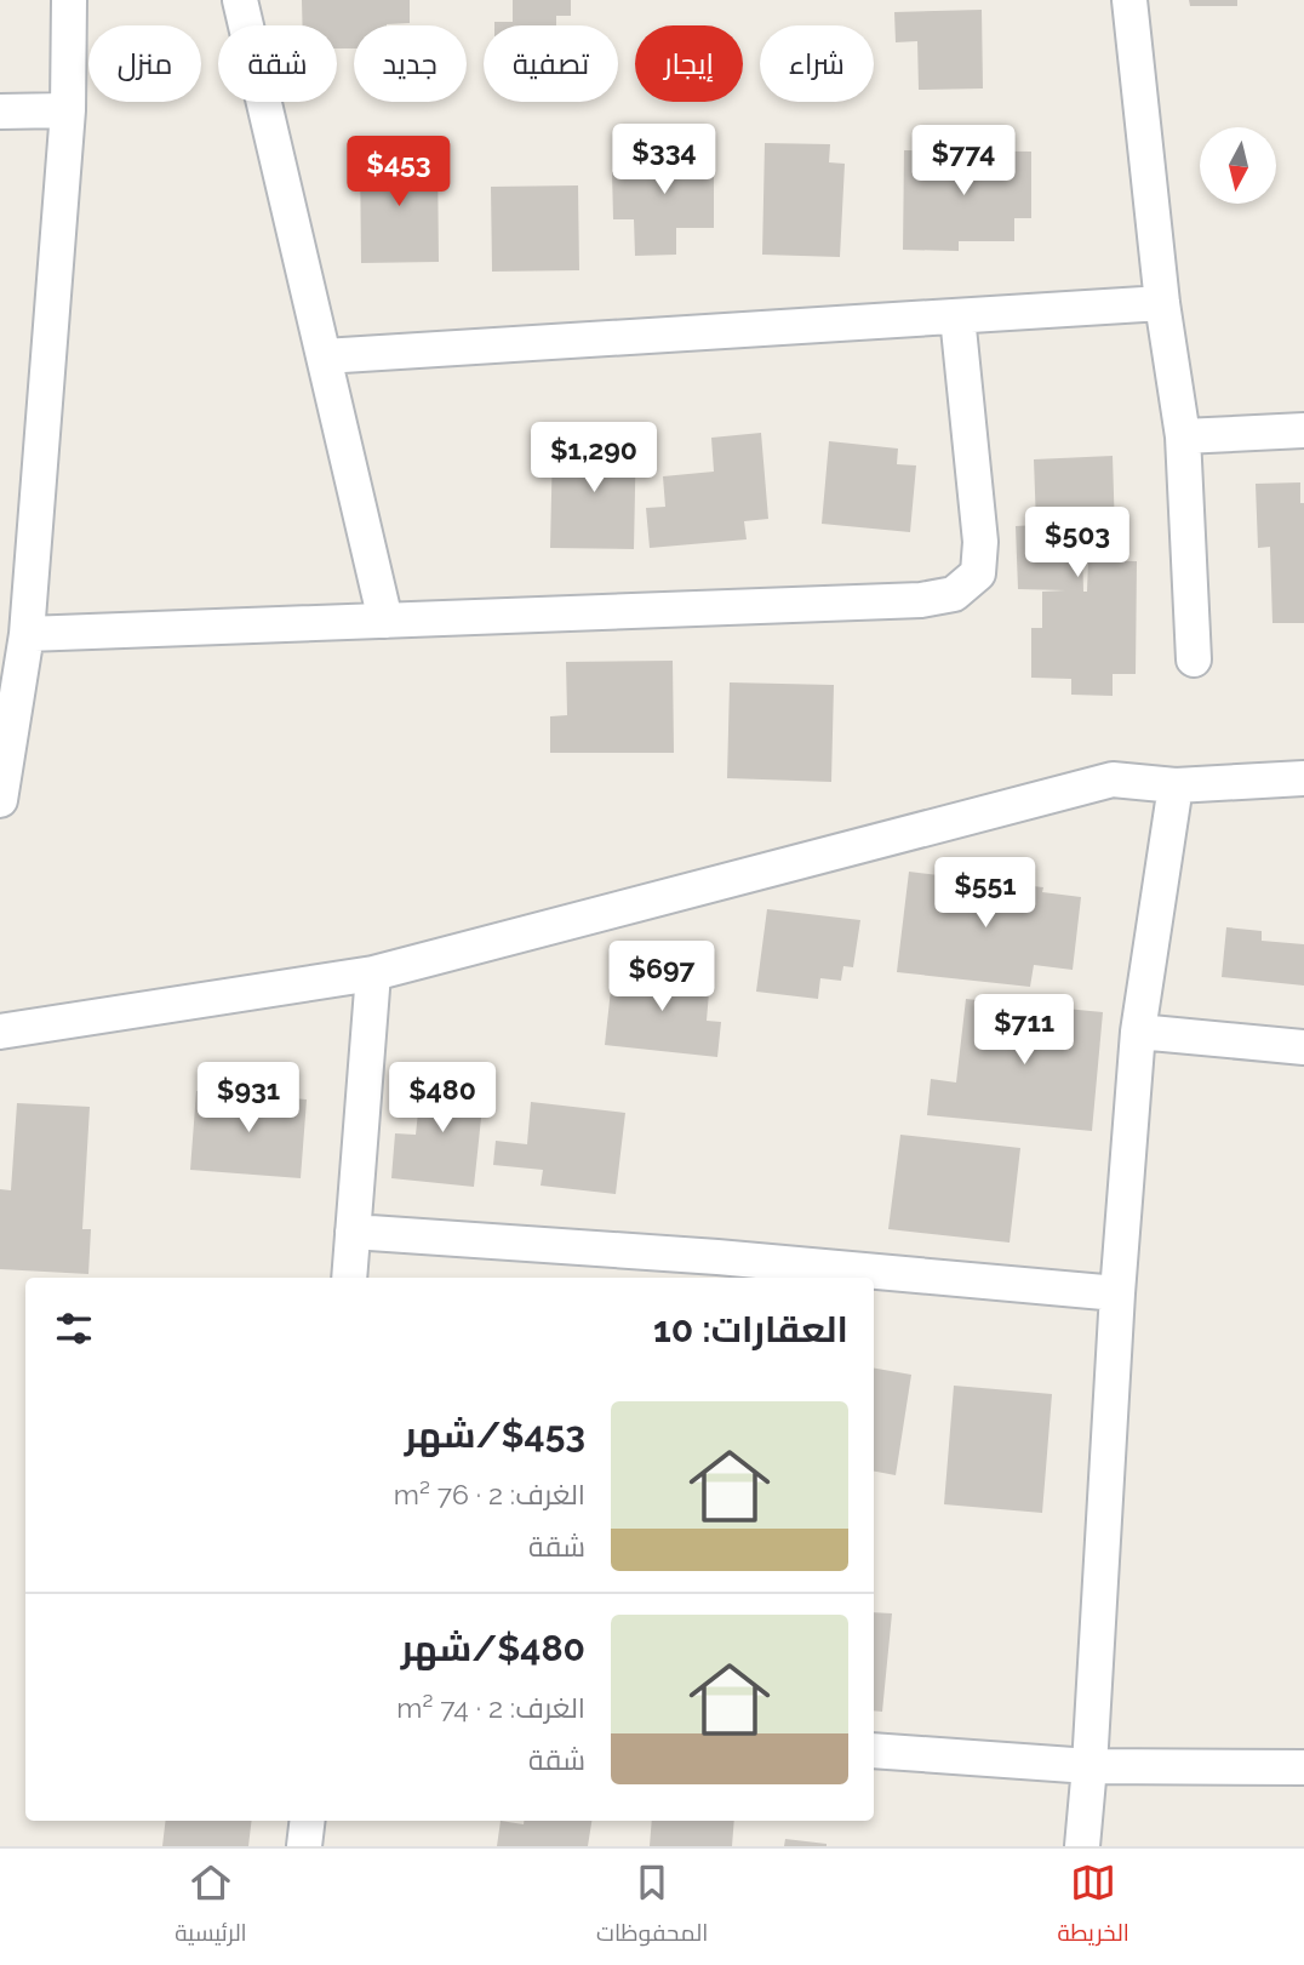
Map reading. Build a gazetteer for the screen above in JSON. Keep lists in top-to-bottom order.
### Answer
{
  "north": "bottom",
  "page": {
    "chip": [
      "شراء",
      "إيجار",
      "تصفية",
      "جديد",
      "شقة",
      "منزل"
    ],
    "price": [
      "$334",
      "$774",
      "$453",
      "$1,290",
      "$503",
      "$551",
      "$697",
      "$711",
      "$931",
      "$480"
    ],
    "heading": "العقارات: 10",
    "list": [
      {
        "name": "$453/شهر",
        "note": "الغرف: 2 · 76 m² · شقة"
      },
      {
        "name": "$480/شهر",
        "note": "الغرف: 2 · 74 m² · شقة"
      }
    ],
    "tabs": ["الخريطة", "المحفوظات", "الرئيسية"]
  }
}
